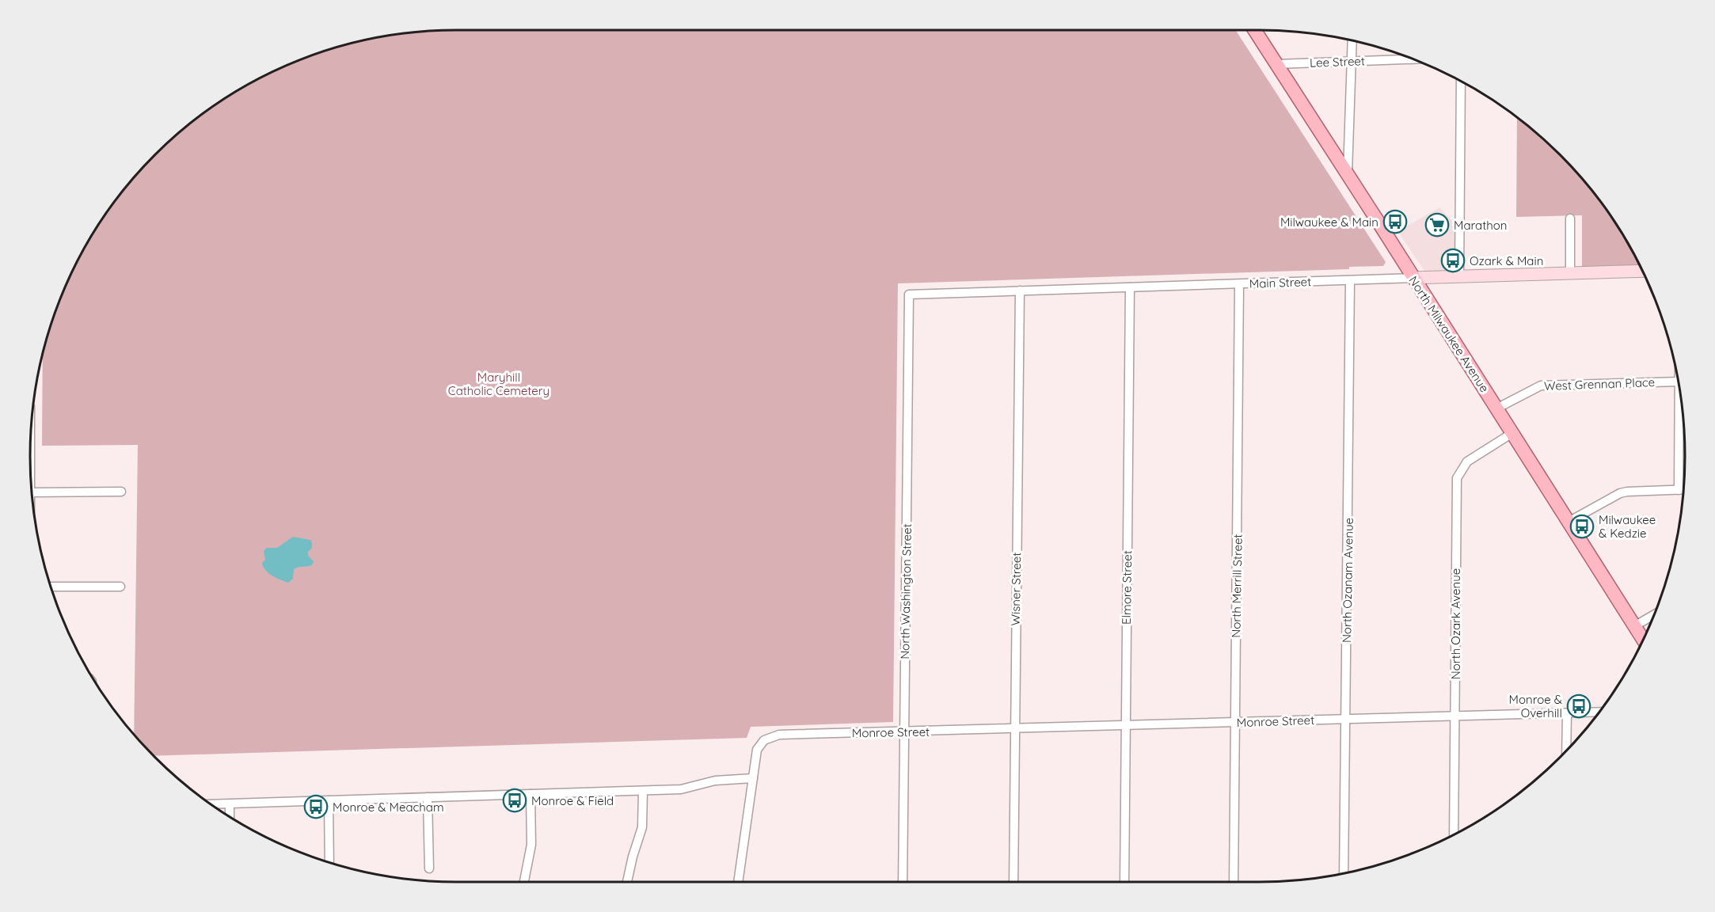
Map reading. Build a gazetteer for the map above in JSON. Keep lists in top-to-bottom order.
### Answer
{
  "streets": {
    "main road": ["North Milwaukee Avenue"],
    "street": [
      "Lee Street",
      "Main Street",
      "West Grennan Place",
      "North Ozanam Avenue",
      "North Merrill Street",
      "Elmore Street",
      "Wisner Street",
      "North Washington Street",
      "North Ozark Avenue",
      "Monroe Street"
    ]
  },
  "crossings": [
    ["Lee Street", "North Milwaukee Avenue"],
    ["Main Street", "North Milwaukee Avenue"],
    ["Main Street", "North Ozanam Avenue"],
    ["Main Street", "North Merrill Street"],
    ["Main Street", "Elmore Street"],
    ["Main Street", "Wisner Street"],
    ["Main Street", "North Washington Street"],
    ["North Milwaukee Avenue", "West Grennan Place"],
    ["North Milwaukee Avenue", "North Ozark Avenue"],
    ["North Ozanam Avenue", "Monroe Street"],
    ["North Merrill Street", "Monroe Street"],
    ["Elmore Street", "Monroe Street"],
    ["Wisner Street", "Monroe Street"],
    ["North Washington Street", "Monroe Street"],
    ["North Ozark Avenue", "Monroe Street"]
  ],
  "parks": ["Maryhill Catholic Cemetery"],
  "places": {
    "bus stop": [
      "Milwaukee & Main",
      "Ozark & Main",
      "Milwaukee & Kedzie",
      "Monroe & Overhill",
      "Monroe & Field",
      "Monroe & Meacham"
    ],
    "supermarket": ["Marathon"]
  }
}
